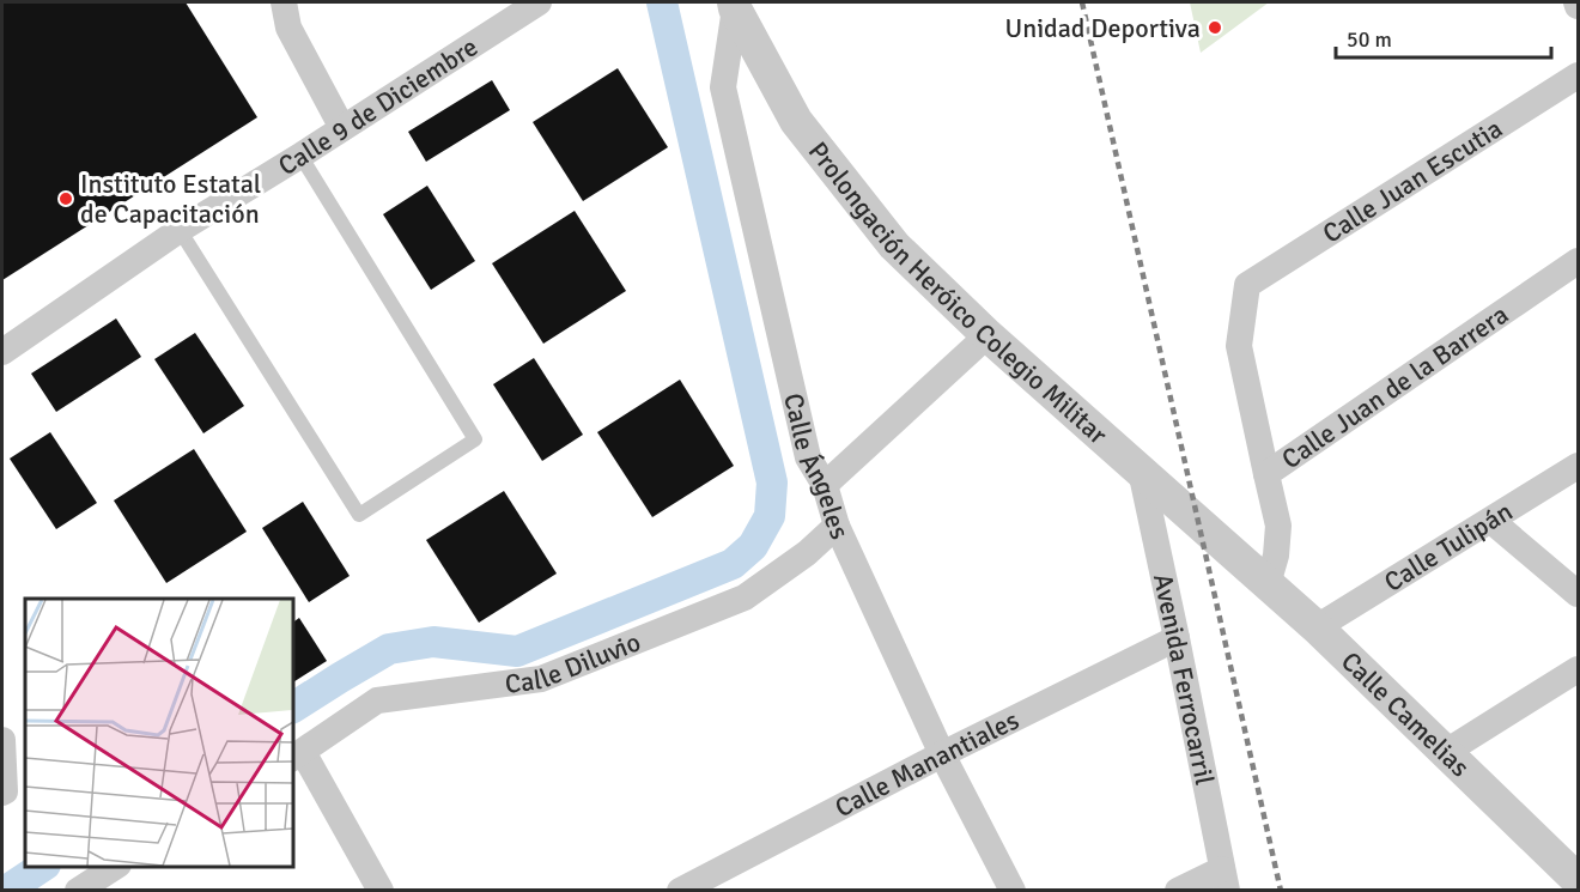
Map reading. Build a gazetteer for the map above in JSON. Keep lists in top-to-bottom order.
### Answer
{
  "streets": {
    "street": [
      "Calle 9 de Diciembre",
      "Calle Juan Escutia",
      "Prolongación Heróico Colegio Militar",
      "Calle Juan de la Barrera",
      "Calle Ángeles",
      "Calle Tulipán",
      "Calle Diluvio",
      "Avenida Ferrocarril",
      "Calle Camelias",
      "Calle Manantiales"
    ]
  },
  "crossings": [
    ["Calle Juan Escutia", "Calle Juan de la Barrera"],
    ["Prolongación Heróico Colegio Militar", "Calle Ángeles"],
    ["Prolongación Heróico Colegio Militar", "Avenida Ferrocarril"],
    ["Prolongación Heróico Colegio Militar", "Calle Camelias"],
    ["Calle Juan de la Barrera", "Calle Camelias"],
    ["Calle Ángeles", "Calle Diluvio"],
    ["Calle Ángeles", "Calle Manantiales"],
    ["Calle Tulipán", "Calle Camelias"],
    ["Avenida Ferrocarril", "Calle Manantiales"]
  ],
  "places": ["Unidad Deportiva", "Instituto Estatal de Capacitación"],
  "scale_bar": "50 m"
}
